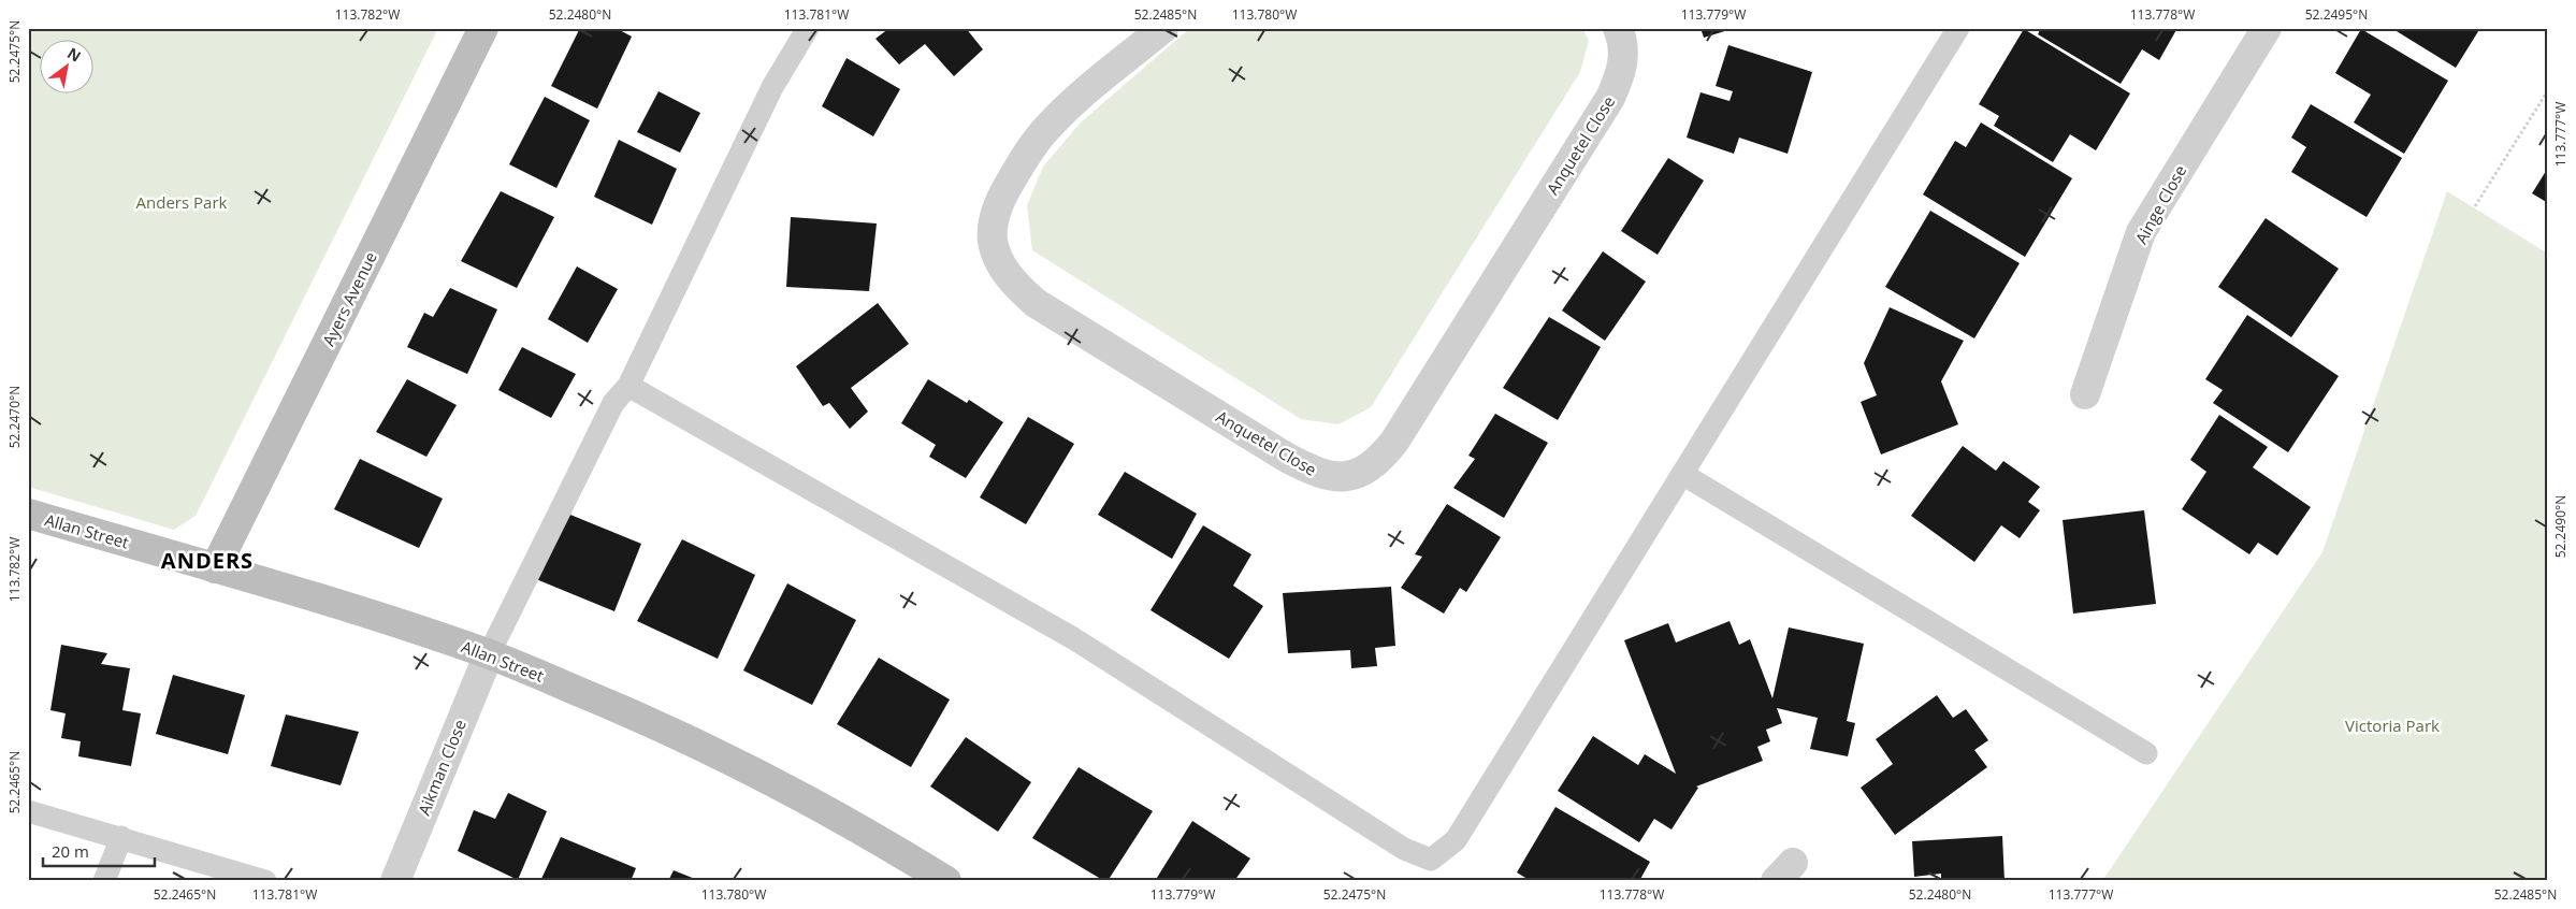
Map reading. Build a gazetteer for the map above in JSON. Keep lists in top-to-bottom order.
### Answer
{
  "streets": {
    "street": [
      "Anquetel Close",
      "Ainge Close",
      "Ayers Avenue",
      "Allan Street",
      "Aikman Close"
    ]
  },
  "crossings": [
    ["Ayers Avenue", "Allan Street"],
    ["Allan Street", "Aikman Close"]
  ],
  "districts": ["ANDERS"],
  "parks": ["Anders Park", "Victoria Park"],
  "scale_bar": "20 m",
  "north": "top right",
  "coordinates": [
    "113.782°W",
    "52.2480°N",
    "113.781°W",
    "52.2485°N",
    "113.780°W",
    "113.779°W",
    "113.778°W",
    "52.2495°N",
    "52.2475°N",
    "113.777°W",
    "52.2470°N",
    "52.2490°N",
    "52.2465°N"
  ]
}
